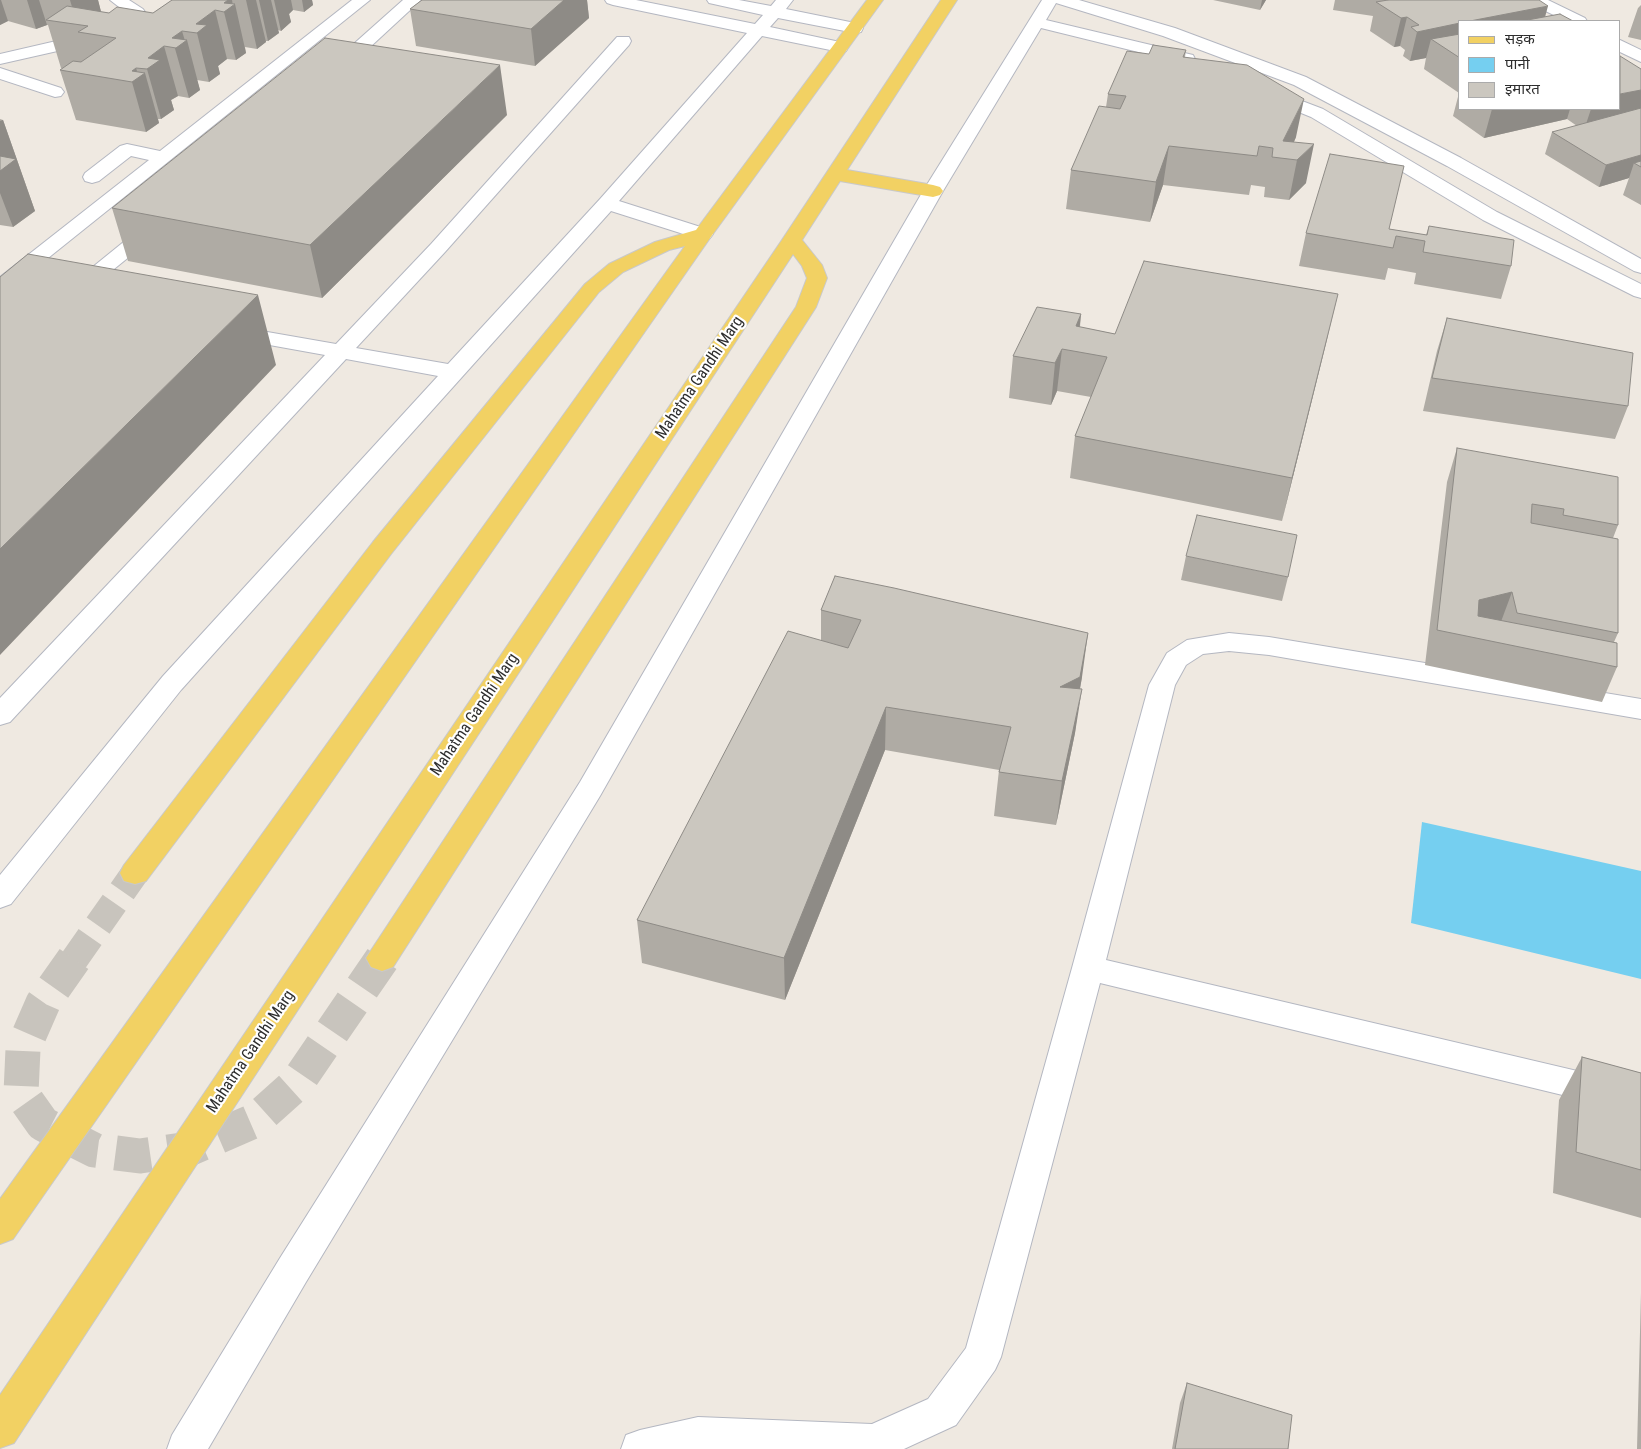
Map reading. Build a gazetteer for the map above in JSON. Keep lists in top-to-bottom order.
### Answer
{
  "streets": {
    "main road": ["Mahatma Gandhi Marg"]
  },
  "legend": ["सड़क", "पानी", "इमारत"]
}
